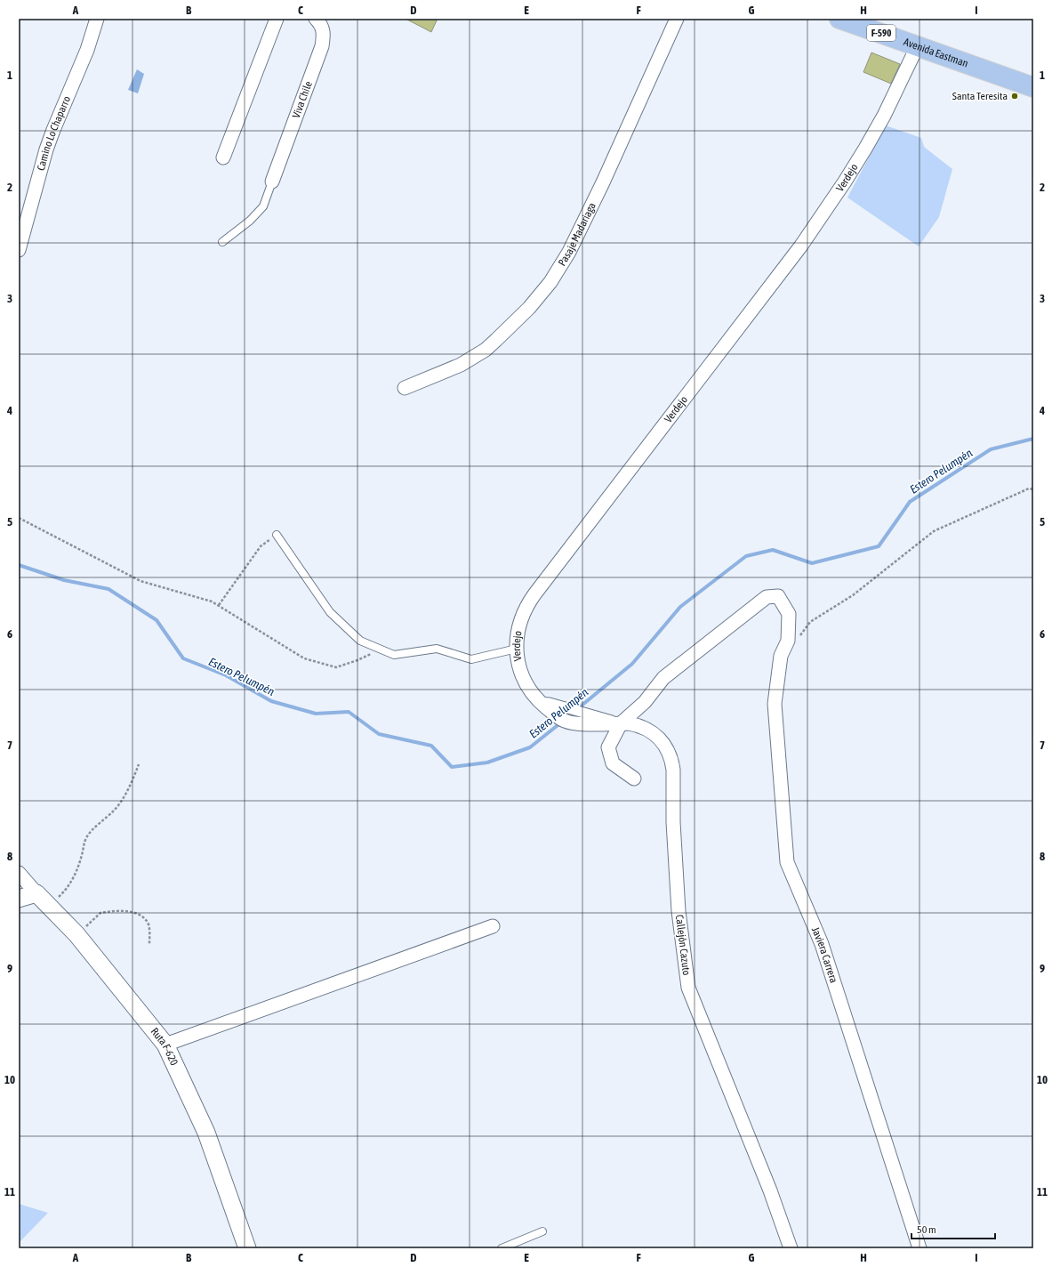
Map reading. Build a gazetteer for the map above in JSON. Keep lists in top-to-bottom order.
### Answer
{
  "streets": {
    "main road": ["F-590", "Avenida Eastman"],
    "street": [
      "Viva Chile",
      "Camino Lo Chaparro",
      "Verdejo",
      "Pasaje Madariaga",
      "Callejón Cazuto",
      "Javiera Carrera",
      "Ruta F-620"
    ]
  },
  "crossings": [
    ["Avenida Eastman", "Verdejo"],
    ["Verdejo", "Callejón Cazuto"],
    ["Verdejo", "Javiera Carrera"],
    ["Callejón Cazuto", "Javiera Carrera"]
  ],
  "water": ["Estero Pelumpén"],
  "places": ["Santa Teresita"],
  "scale_bar": "50 m",
  "grid": {
    "columns": [
      "A",
      "B",
      "C",
      "D",
      "E",
      "F",
      "G",
      "H",
      "I"
    ],
    "rows": [
      "1",
      "2",
      "3",
      "4",
      "5",
      "6",
      "7",
      "8",
      "9",
      "10",
      "11"
    ]
  }
}
